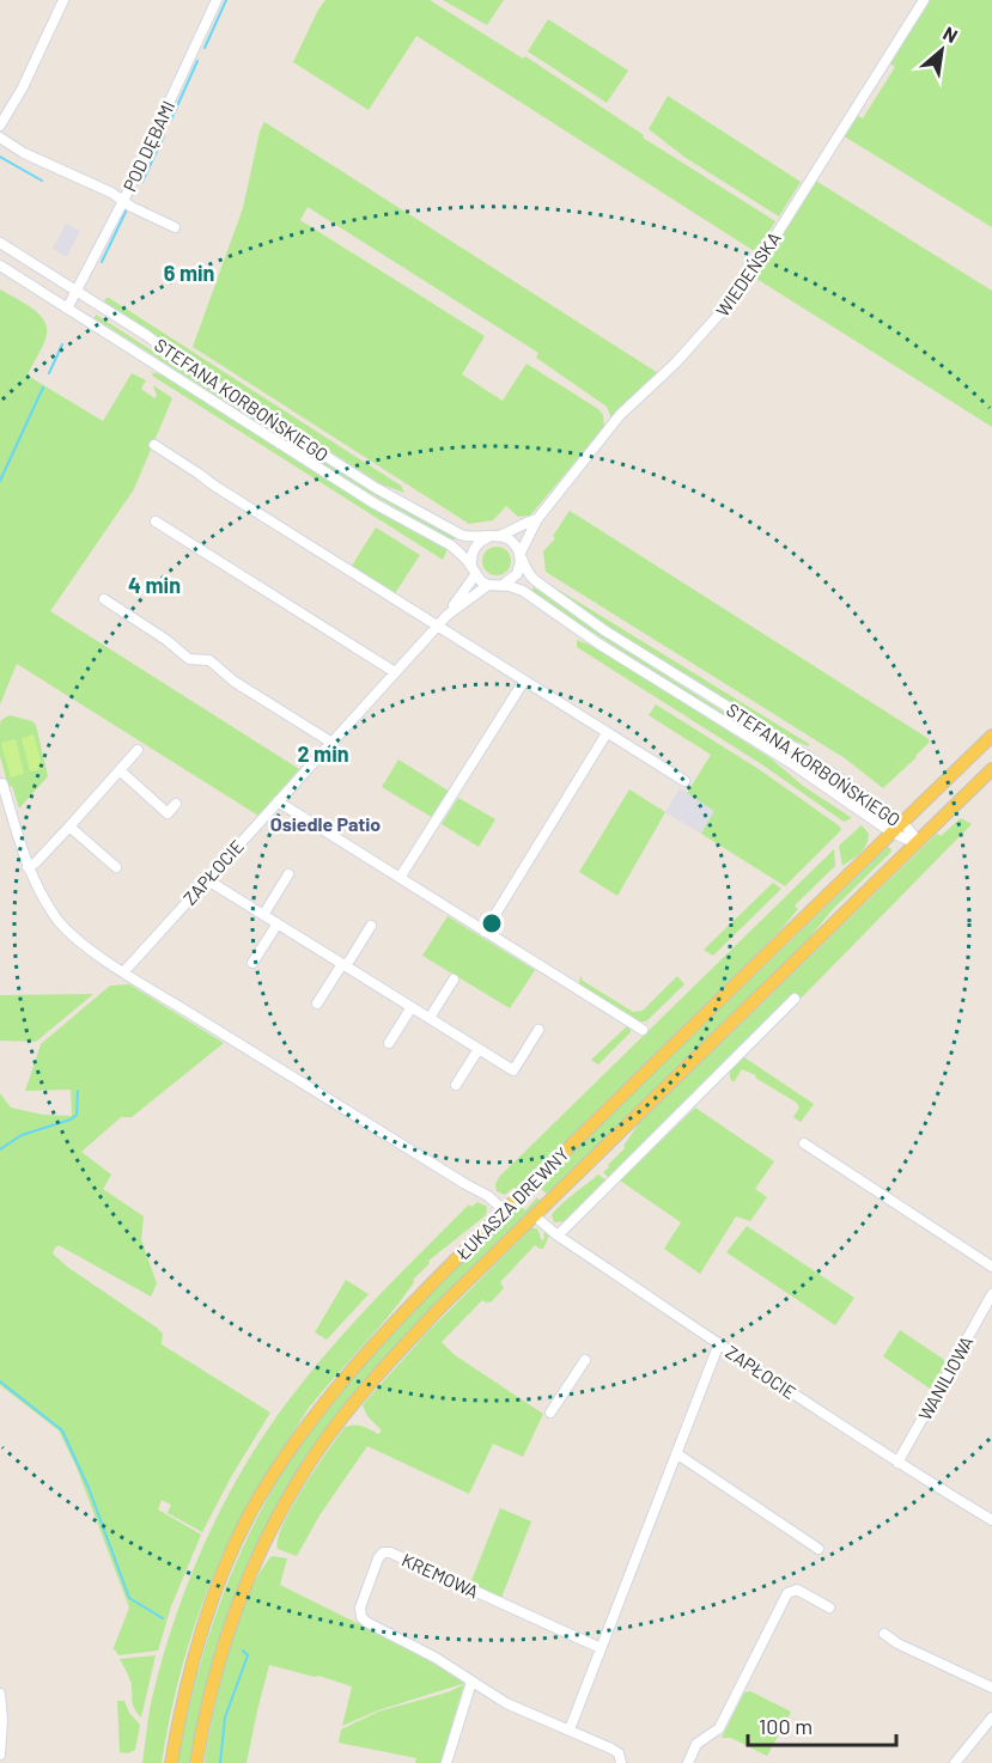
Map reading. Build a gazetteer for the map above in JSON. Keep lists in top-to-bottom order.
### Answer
{
  "streets": {
    "main road": ["ŁUKASZA DREWNY"],
    "street": [
      "POD DĘBAMI",
      "WIEDEŃSKA",
      "STEFANA KORBOŃSKIEGO",
      "ZAPŁOCIE",
      "WANILIOWA",
      "KREMOWA"
    ]
  },
  "crossings": [
    ["POD DĘBAMI", "STEFANA KORBOŃSKIEGO"],
    ["WIEDEŃSKA", "STEFANA KORBOŃSKIEGO"],
    ["WIEDEŃSKA", "ZAPŁOCIE"],
    ["STEFANA KORBOŃSKIEGO", "ZAPŁOCIE"],
    ["STEFANA KORBOŃSKIEGO", "ŁUKASZA DREWNY"],
    ["ZAPŁOCIE", "ŁUKASZA DREWNY"],
    ["ZAPŁOCIE", "WANILIOWA"]
  ],
  "districts": ["Osiedle Patio"],
  "scale_bar": "100 m",
  "north": "top right",
  "rings": ["6 min", "4 min", "2 min"]
}
